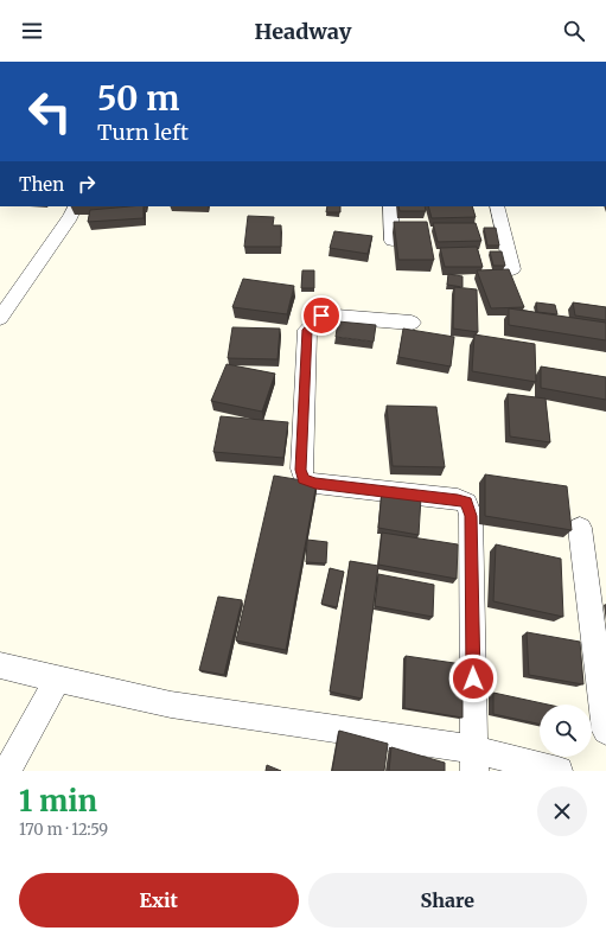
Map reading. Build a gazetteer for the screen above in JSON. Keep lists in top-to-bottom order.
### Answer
{
  "page": {
    "header": "Headway",
    "turn": ["50 m", "Turn left"],
    "then": "Then",
    "heading": ["1 min", "170 m · 12:59"],
    "buttons": ["Exit", "Share"]
  }
}
